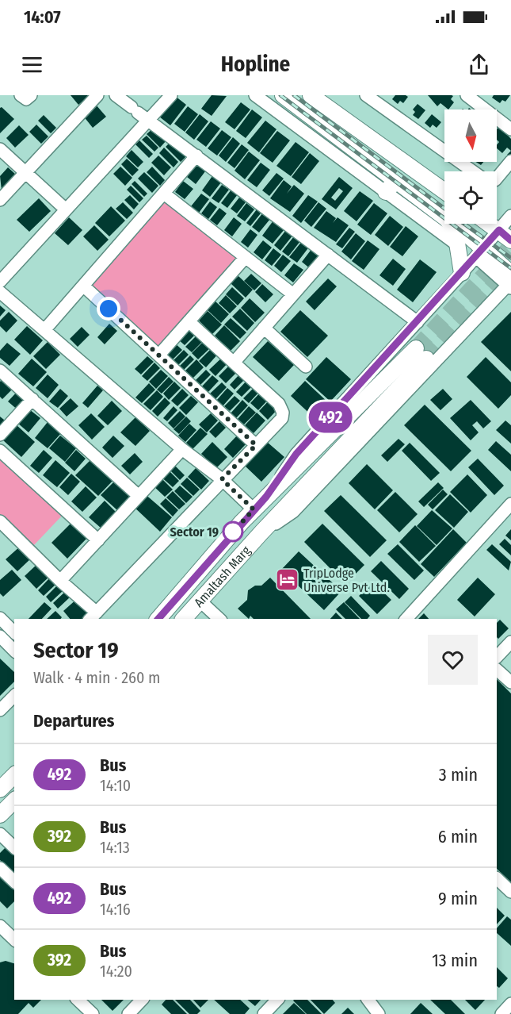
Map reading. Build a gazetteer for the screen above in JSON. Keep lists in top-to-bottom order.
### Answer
{
  "streets": {
    "main road": ["Amaltash Marg"]
  },
  "places": {
    "other": ["Sector 19"],
    "hotel": ["TripLodge Universe Pvt Ltd."]
  },
  "lines": ["bus line 492"],
  "north": "bottom",
  "page": {
    "status": "14:07",
    "header": "Hopline",
    "on_map": "492",
    "heading": [
      ["Sector 19", "Walk · 4 min · 260 m"],
      "Departures"
    ],
    "list": [
      {
        "mark": "492",
        "name": "Bus",
        "note": "14:10",
        "value": "3 min"
      },
      {
        "mark": "392",
        "name": "Bus",
        "note": "14:13",
        "value": "6 min"
      },
      {
        "mark": "492",
        "name": "Bus",
        "note": "14:16",
        "value": "9 min"
      },
      {
        "mark": "392",
        "name": "Bus",
        "note": "14:20",
        "value": "13 min"
      }
    ]
  }
}
